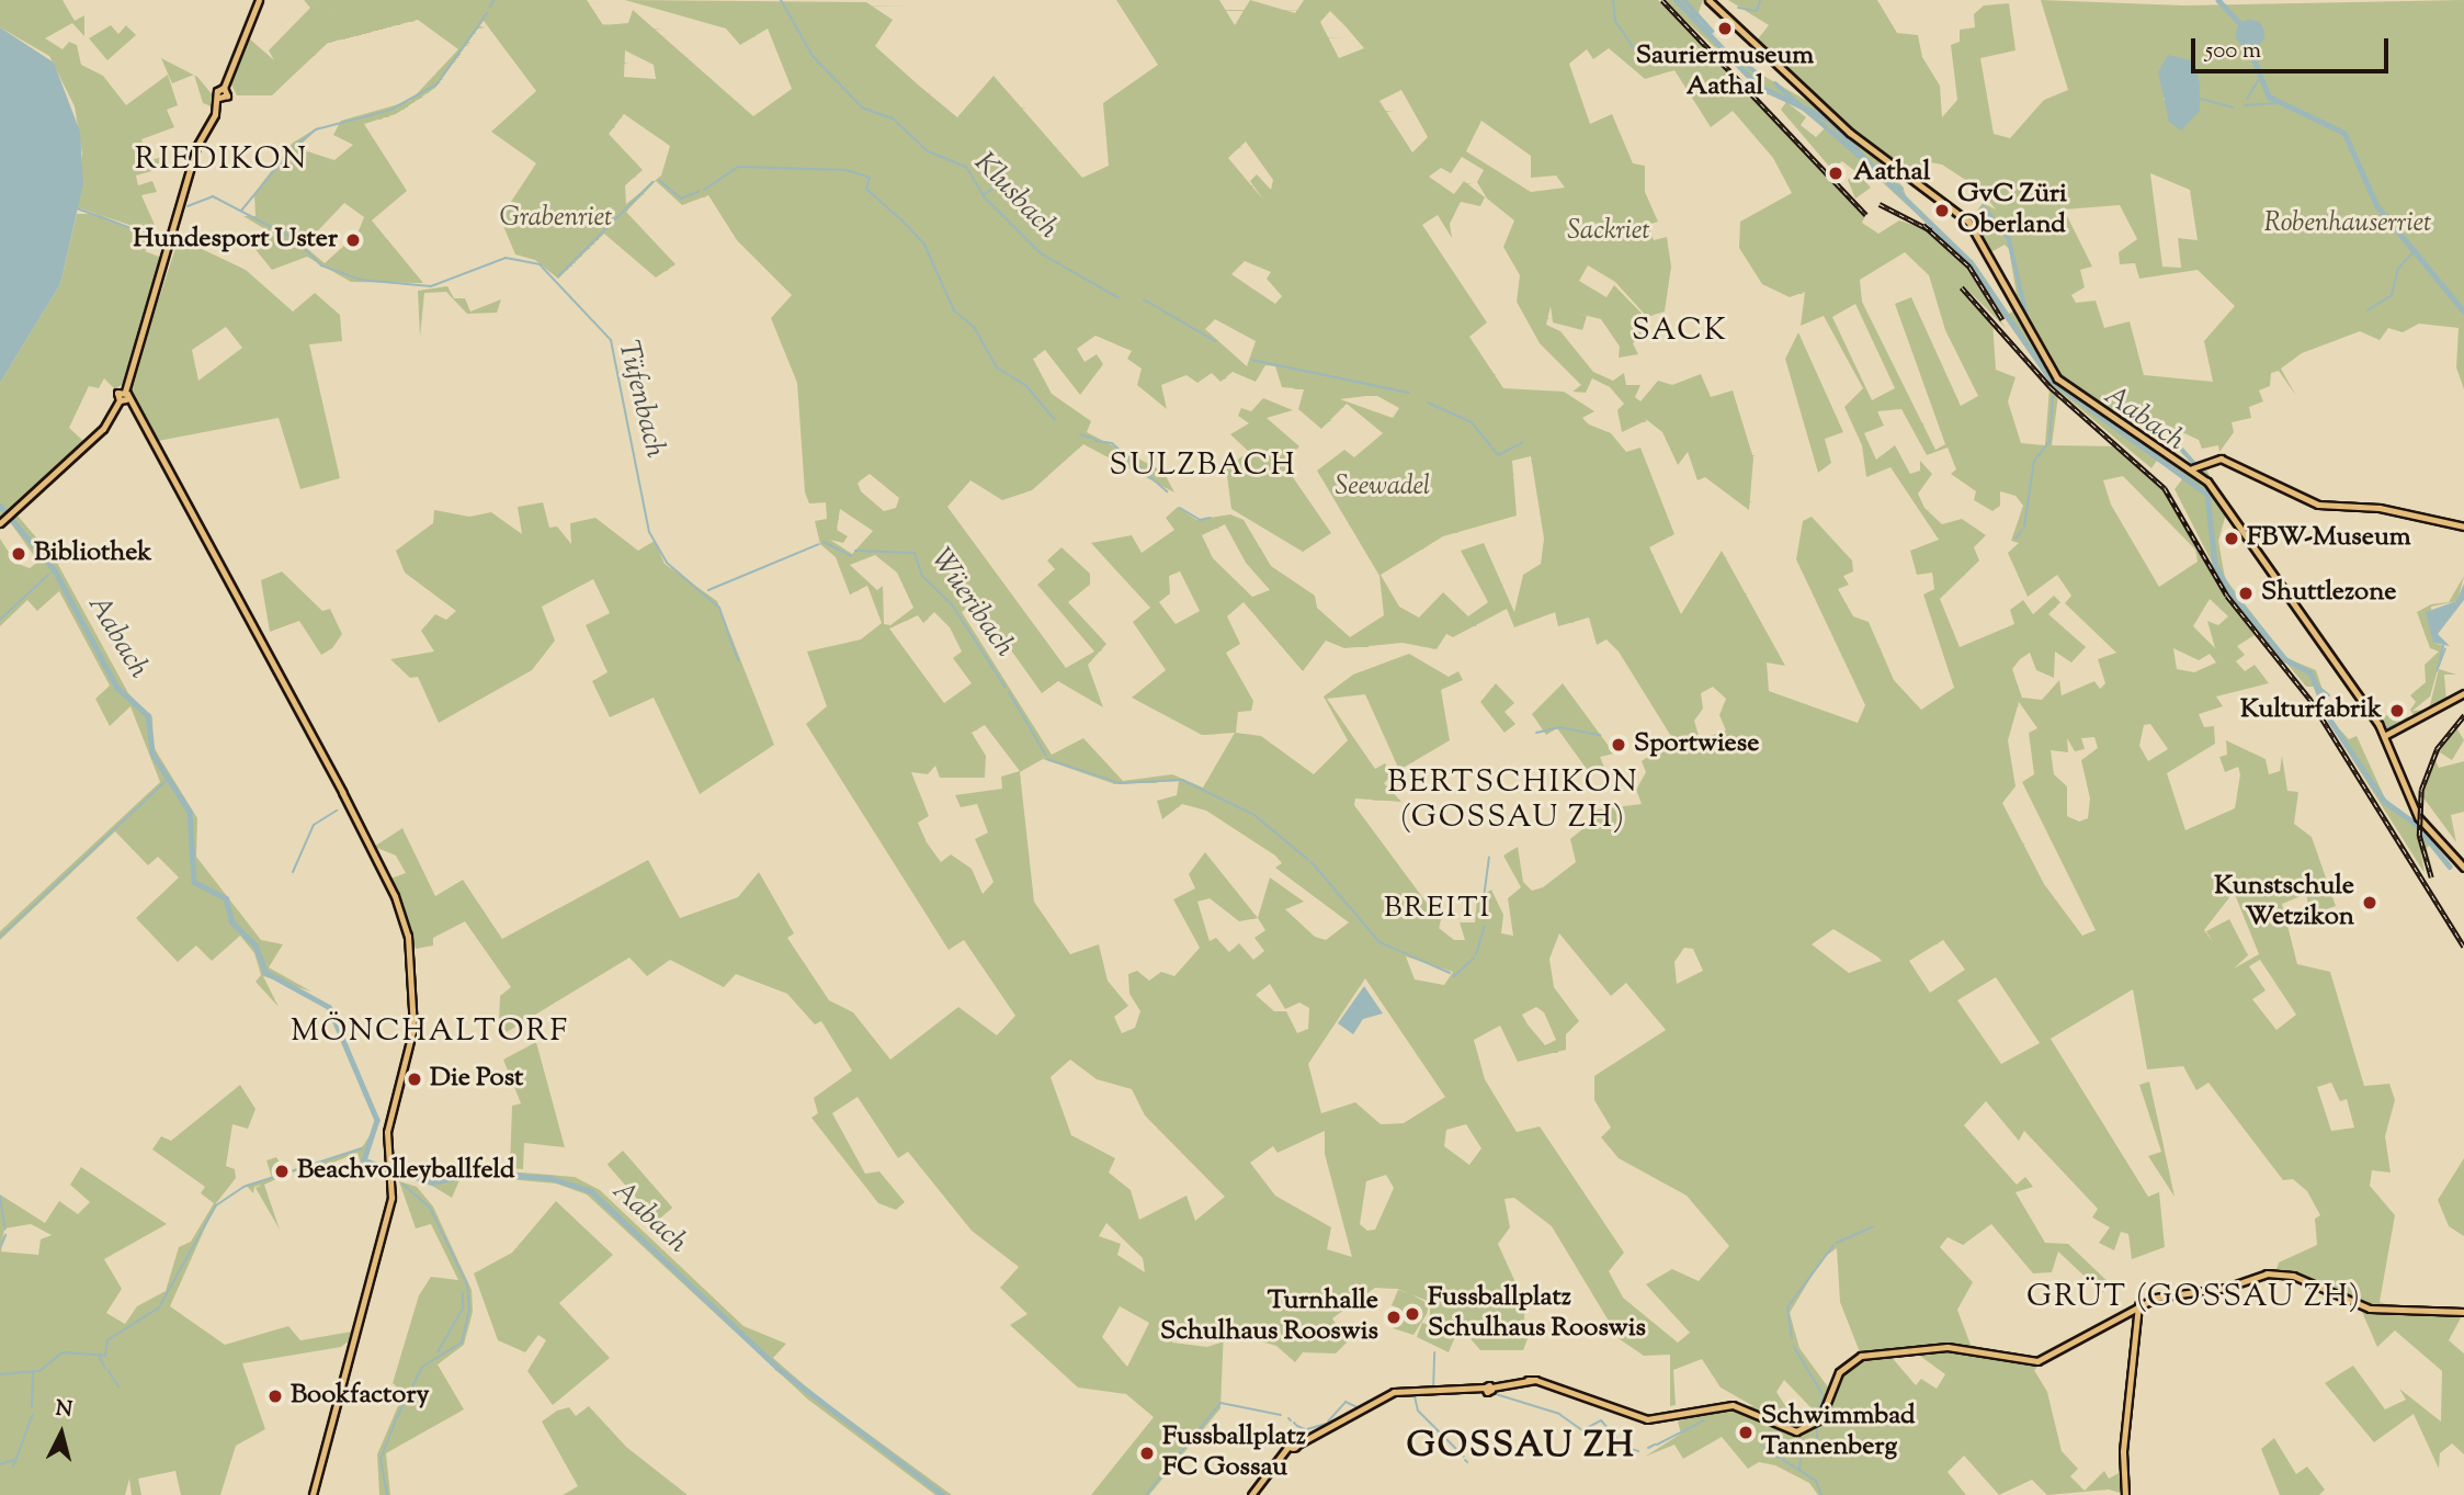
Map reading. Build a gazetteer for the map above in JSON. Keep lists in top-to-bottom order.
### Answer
{
  "districts": [
    "RIEDIKON",
    "SACK",
    "SULZBACH",
    "BERTSCHIKON (GOSSAU ZH)",
    "BREITI",
    "MÖNCHALTORF",
    "GRÜT (GOSSAU ZH)",
    "GOSSAU ZH"
  ],
  "water": [
    "Klusbach",
    "Tüfenbach",
    "Aabach",
    "Wüeribach"
  ],
  "parks": [
    "Grabenriet",
    "Robenhauserriet",
    "Sackriet",
    "Seewadel"
  ],
  "places": [
    "Sauriermuseum Aathal",
    "Aathal",
    "GvC Züri Oberland",
    "Hundesport Uster",
    "FBW-Museum",
    "Bibliothek",
    "Shuttlezone",
    "Kulturfabrik",
    "Sportwiese",
    "Kunstschule Wetzikon",
    "Die Post",
    "Beachvolleyballfeld",
    "Fussballplatz Schulhaus Rooswis",
    "Turnhalle Schulhaus Rooswis",
    "Bookfactory",
    "Schwimmbad Tannenberg",
    "Fussballplatz FC Gossau"
  ],
  "scale_bar": "500 m",
  "north": "top"
}
